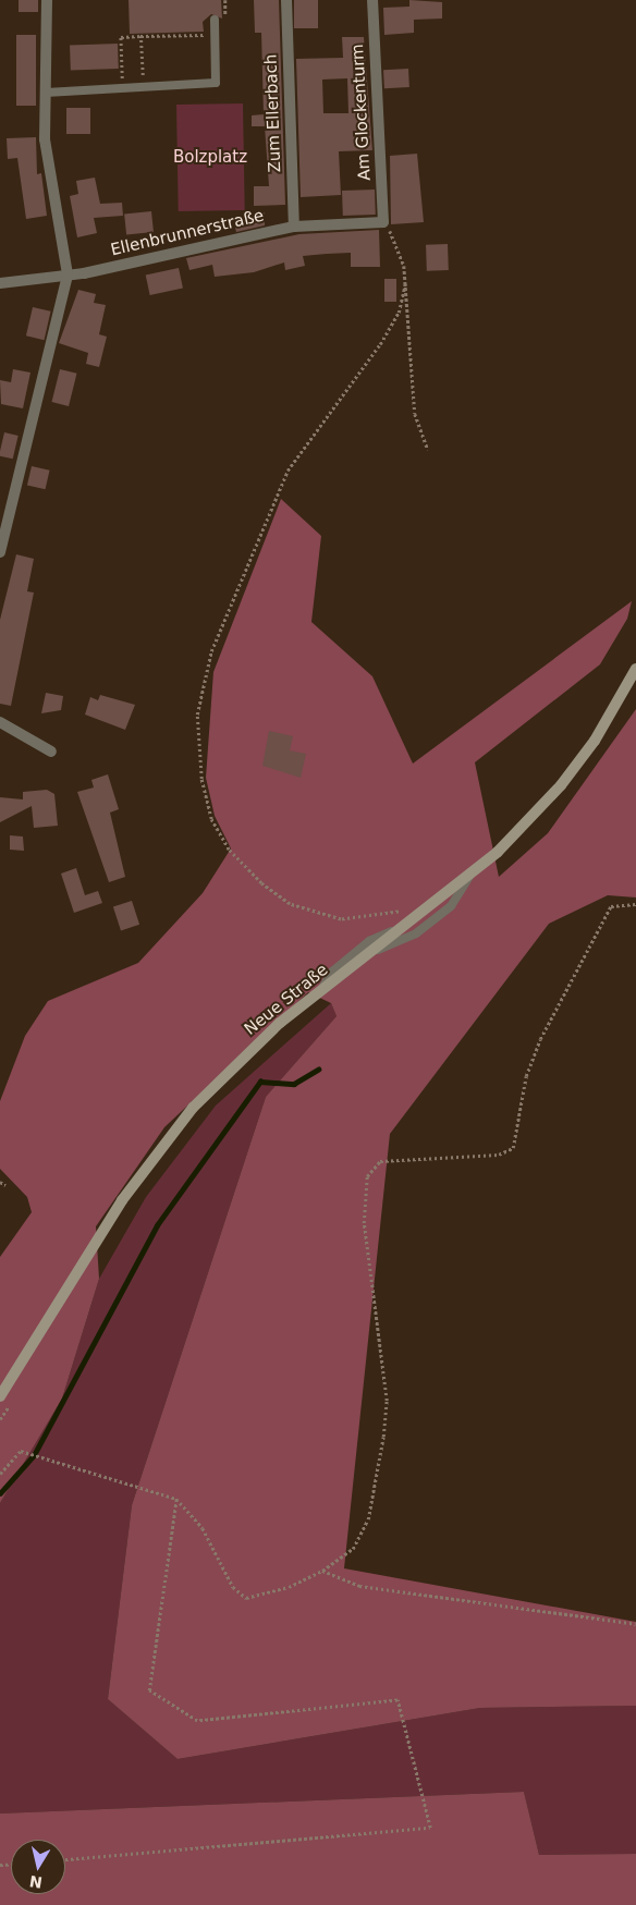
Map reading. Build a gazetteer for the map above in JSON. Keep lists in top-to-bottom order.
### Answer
{
  "streets": {
    "main road": ["Neue Straße"],
    "street": ["Am Glockenturm", "Zum Ellerbach", "Ellenbrunnerstraße"]
  },
  "crossings": [
    ["Am Glockenturm", "Ellenbrunnerstraße"],
    ["Zum Ellerbach", "Ellenbrunnerstraße"]
  ],
  "parks": ["Bolzplatz"],
  "north": "bottom"
}
